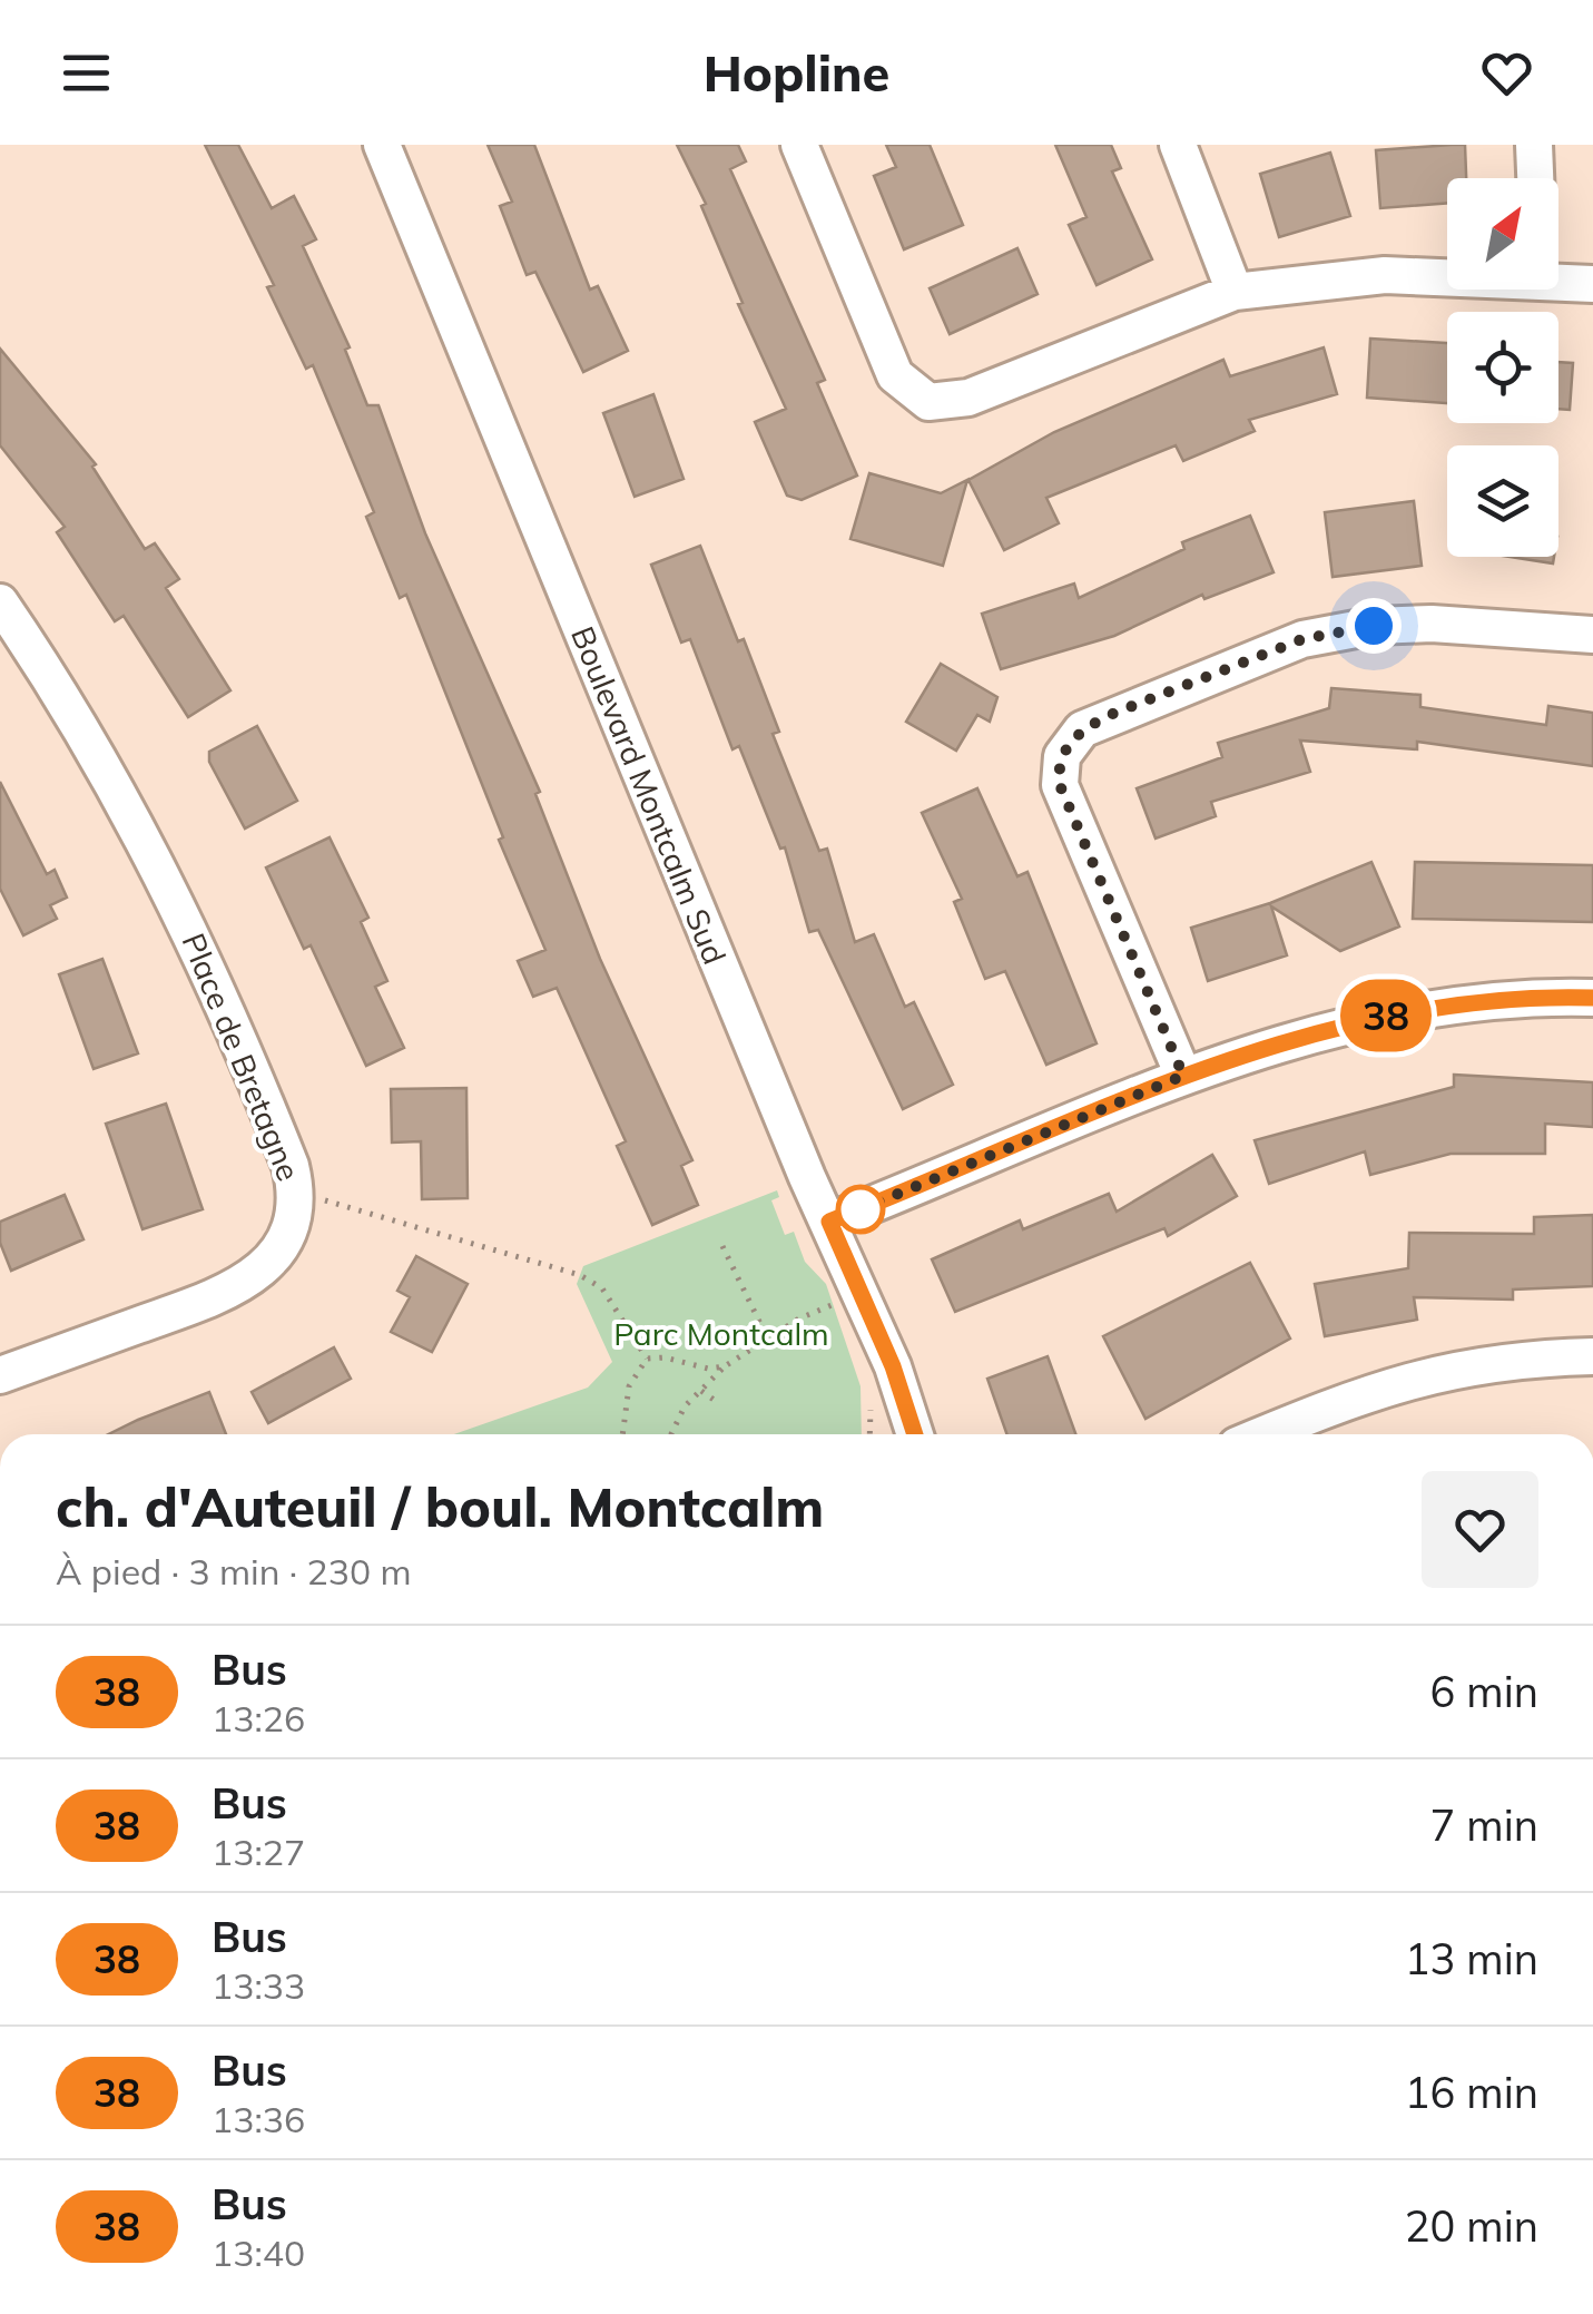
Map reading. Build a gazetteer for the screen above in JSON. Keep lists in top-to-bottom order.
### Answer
{
  "streets": {
    "street": ["Boulevard Montcalm Sud", "Place de Bretagne"]
  },
  "parks": ["Parc Montcalm"],
  "lines": ["bus line 38"],
  "north": "top right",
  "page": {
    "header": "Hopline",
    "on_map": "38",
    "heading": ["ch. d'Auteuil / boul. Montcalm", "À pied · 3 min · 230 m"],
    "list": [
      {
        "mark": "38",
        "name": "Bus",
        "note": "13:26",
        "value": "6 min"
      },
      {
        "mark": "38",
        "name": "Bus",
        "note": "13:27",
        "value": "7 min"
      },
      {
        "mark": "38",
        "name": "Bus",
        "note": "13:33",
        "value": "13 min"
      },
      {
        "mark": "38",
        "name": "Bus",
        "note": "13:36",
        "value": "16 min"
      },
      {
        "mark": "38",
        "name": "Bus",
        "note": "13:40",
        "value": "20 min"
      }
    ]
  }
}
